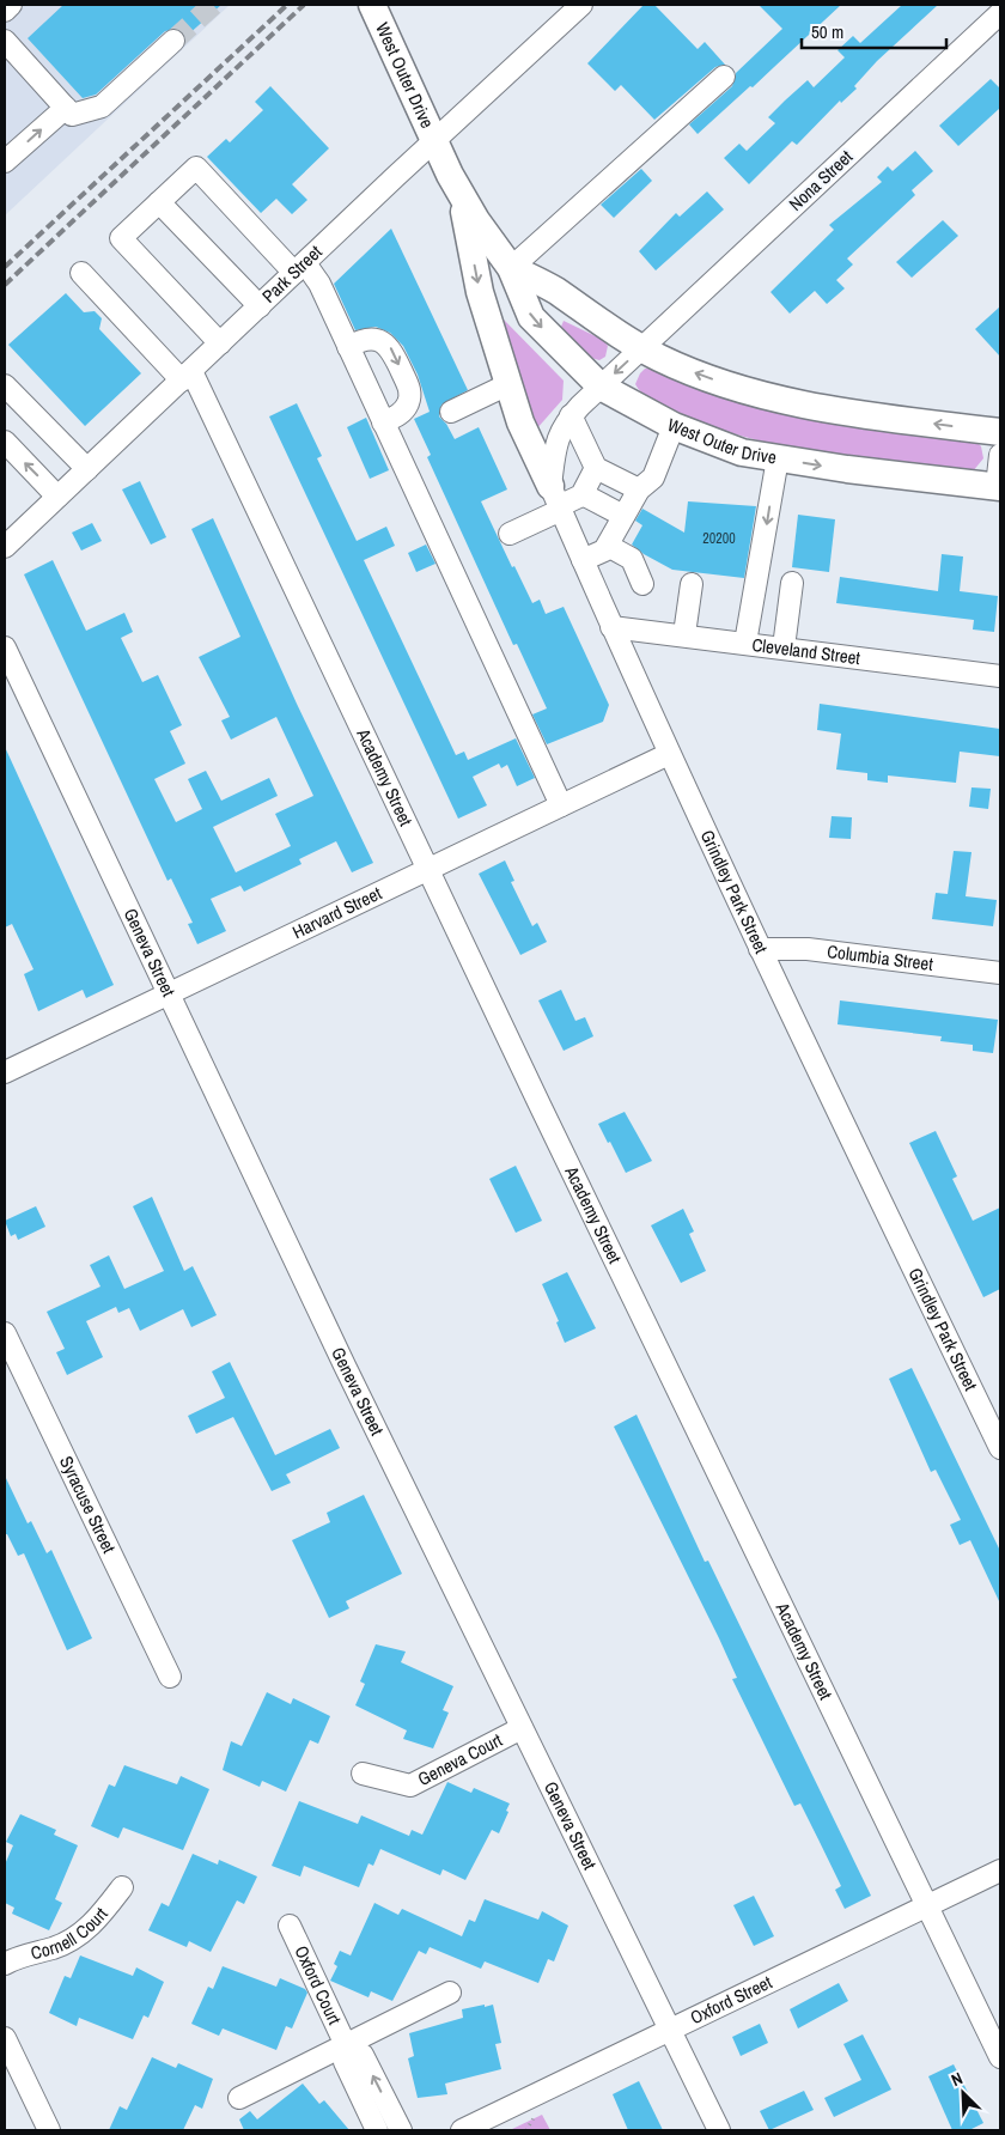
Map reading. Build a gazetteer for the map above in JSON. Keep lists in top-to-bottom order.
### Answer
{
  "streets": {
    "main road": ["West Outer Drive"],
    "street": [
      "Nona Street",
      "Park Street",
      "Cleveland Street",
      "Academy Street",
      "Grindley Park Street",
      "Harvard Street",
      "Geneva Street",
      "Columbia Street",
      "Syracuse Street",
      "Geneva Court",
      "Cornell Court",
      "Oxford Court",
      "Oxford Street"
    ]
  },
  "crossings": [
    ["West Outer Drive", "Nona Street"],
    ["West Outer Drive", "Park Street"],
    ["West Outer Drive", "Grindley Park Street"],
    ["Nona Street", "Grindley Park Street"],
    ["Park Street", "Academy Street"],
    ["Cleveland Street", "Grindley Park Street"],
    ["Academy Street", "Harvard Street"],
    ["Academy Street", "Oxford Street"],
    ["Grindley Park Street", "Harvard Street"],
    ["Grindley Park Street", "Columbia Street"],
    ["Harvard Street", "Geneva Street"],
    ["Geneva Street", "Geneva Court"],
    ["Geneva Street", "Oxford Street"]
  ],
  "house_numbers": ["20200"],
  "scale_bar": "50 m",
  "north": "top left"
}
